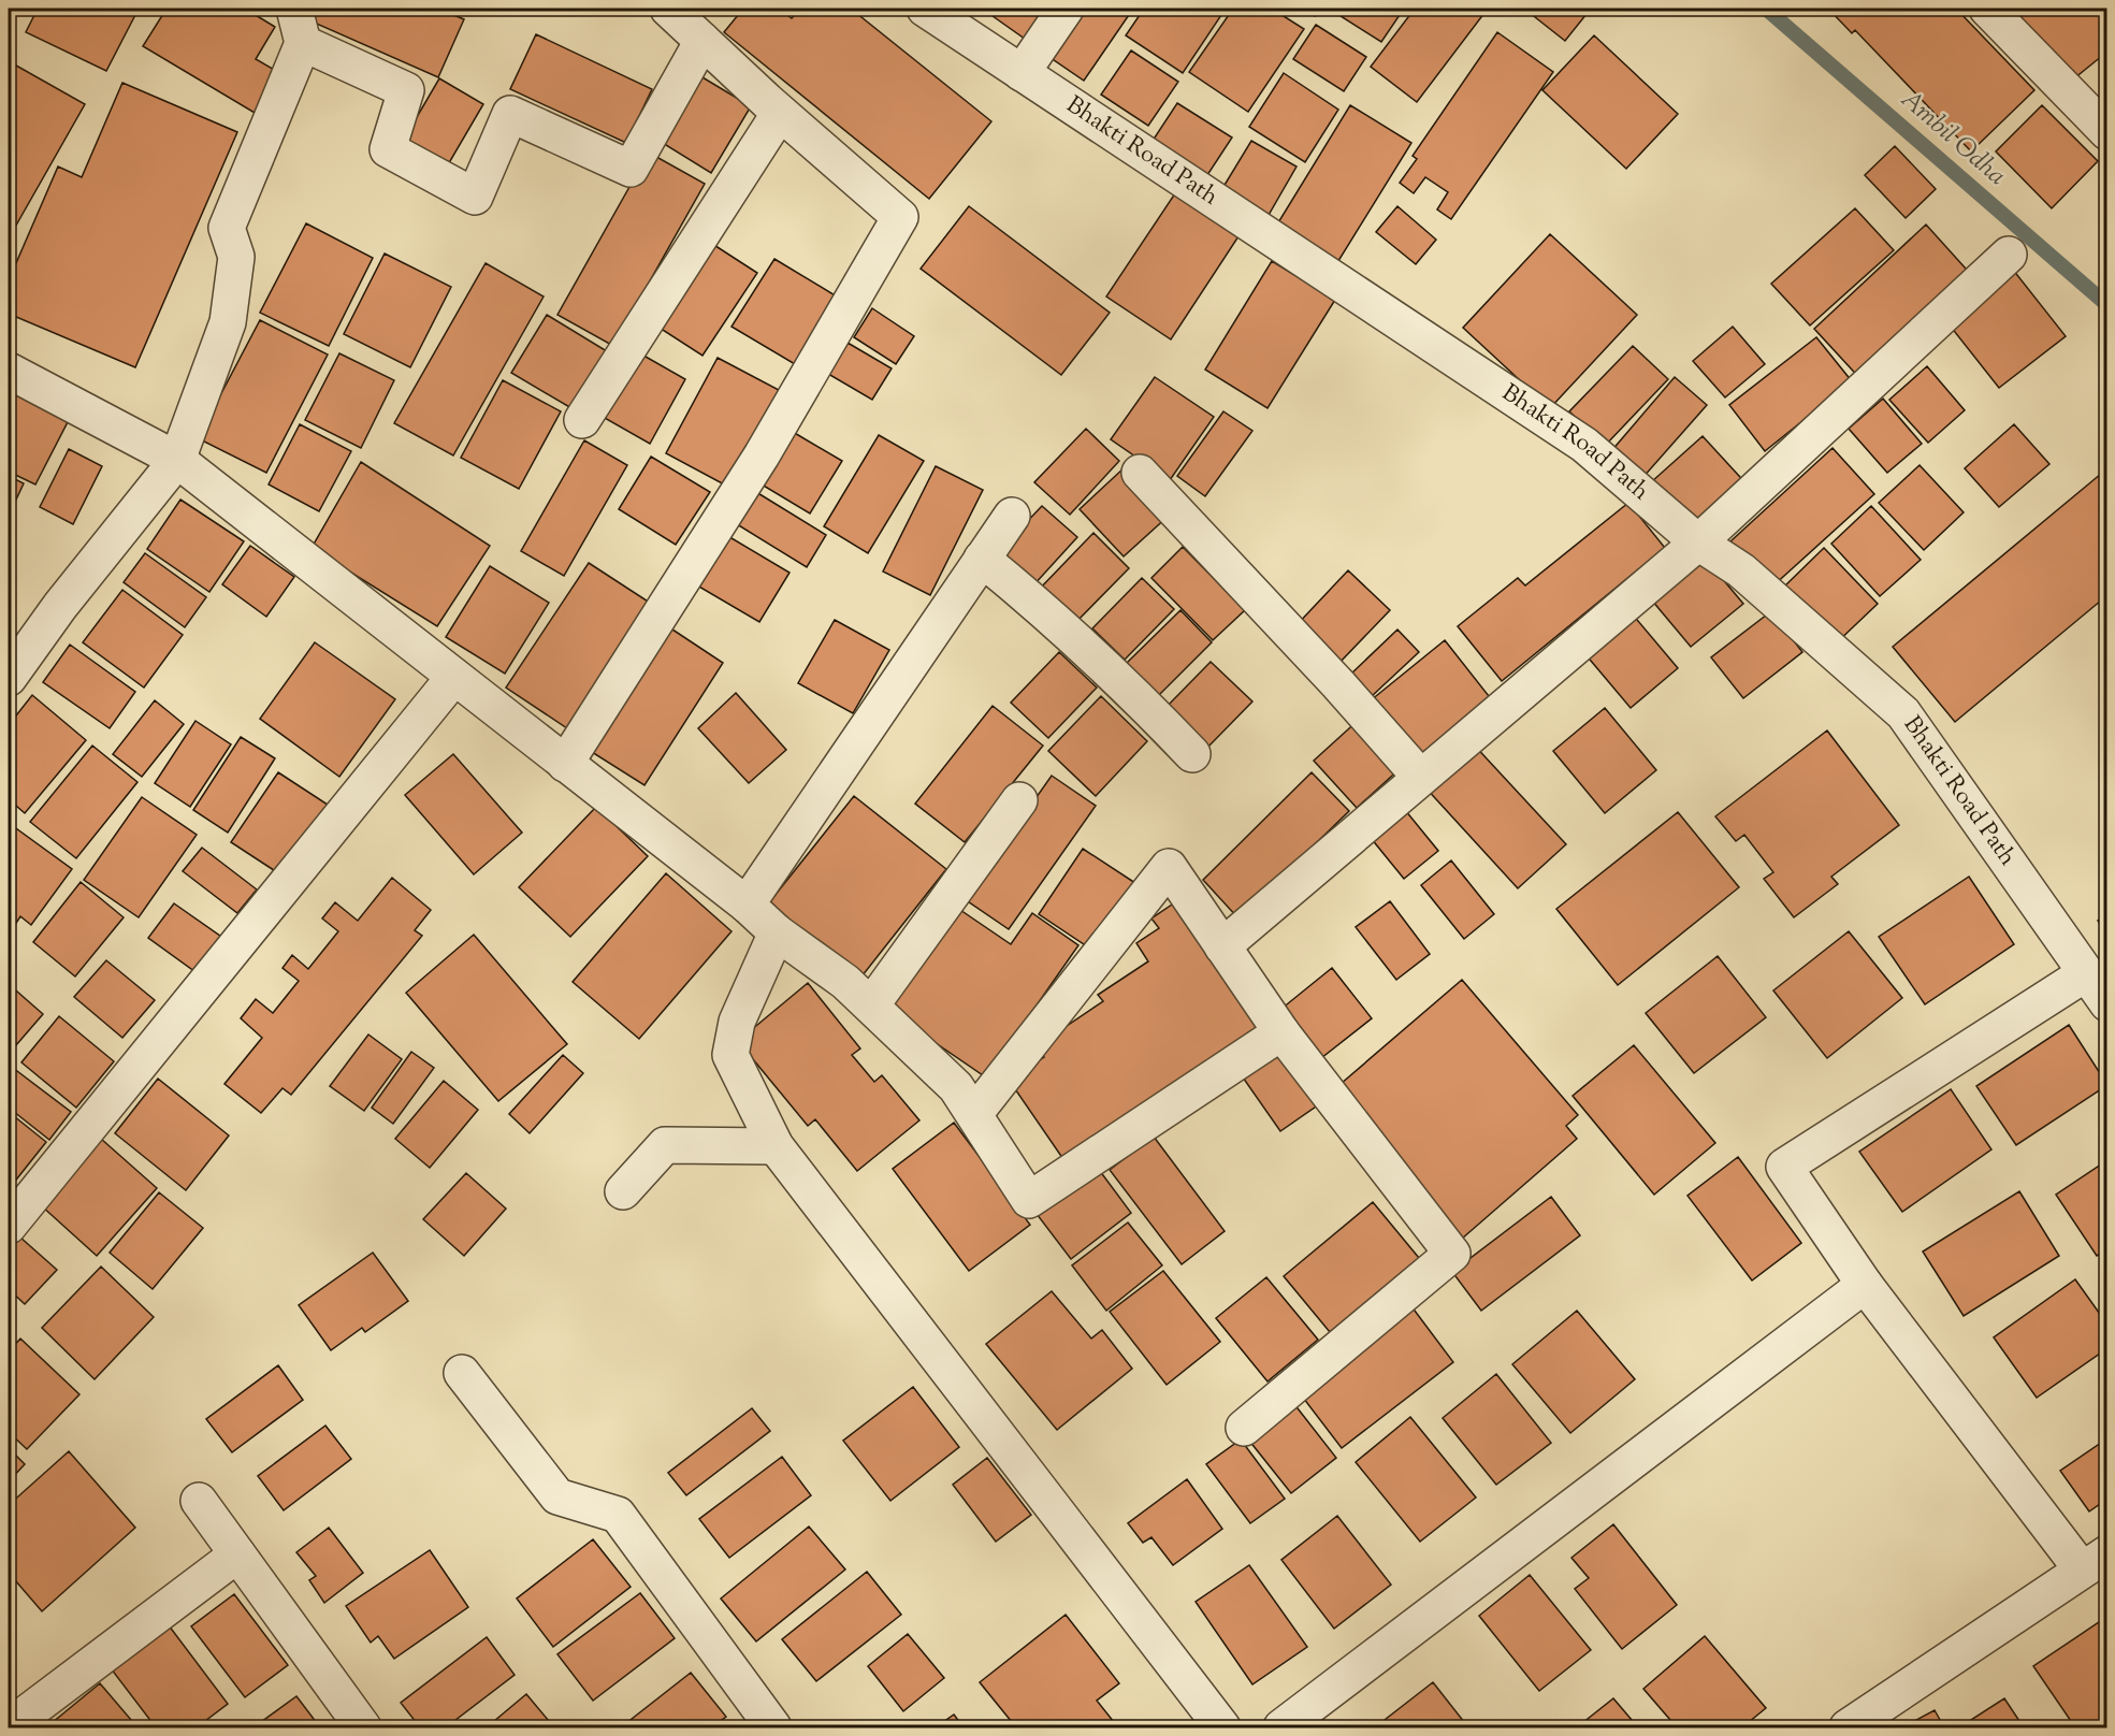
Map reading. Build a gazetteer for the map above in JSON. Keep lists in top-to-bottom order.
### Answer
{
  "streets": {
    "street": ["Bhakti Road Path"]
  },
  "water": ["Ambil Odha"]
}
